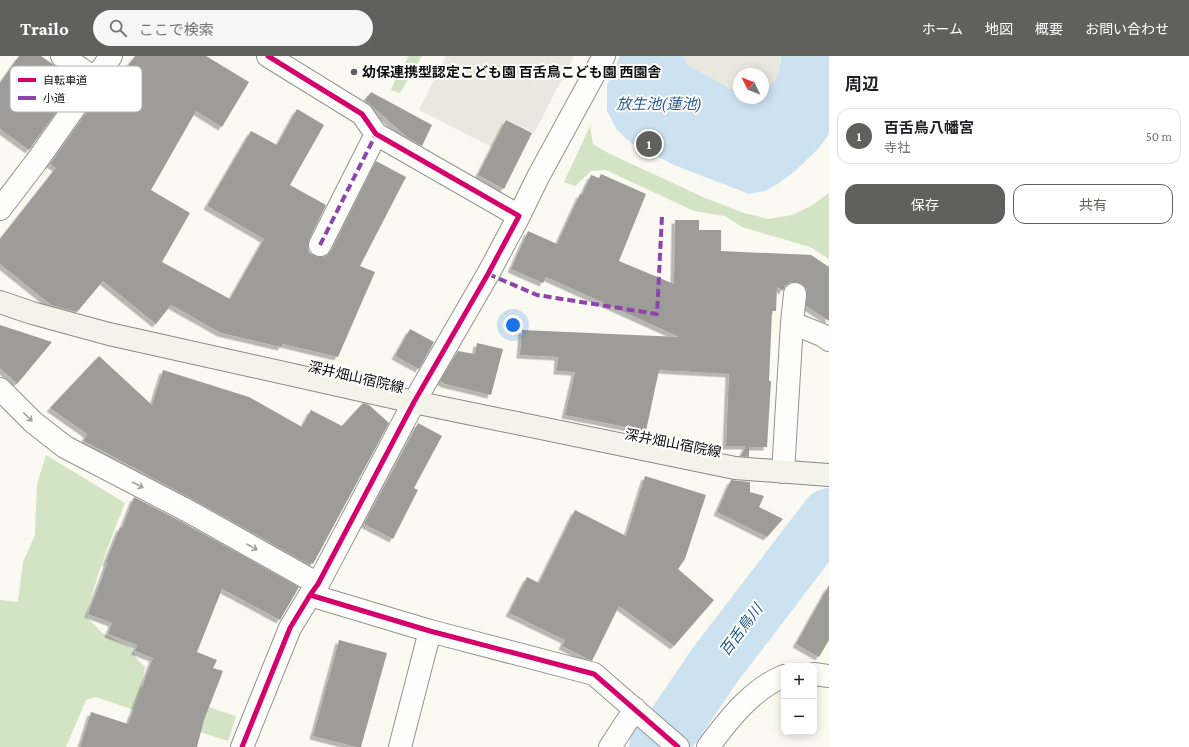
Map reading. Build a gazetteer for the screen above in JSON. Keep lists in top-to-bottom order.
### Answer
{
  "streets": {
    "main road": ["深井畑山宿院線"]
  },
  "water": ["放生池(蓮池)", "百舌鳥川"],
  "places": ["幼保連携型認定こども園 百舌鳥こども園 西園舎"],
  "legend": ["自転車道", "小道"],
  "north": "top left",
  "page": {
    "header": "Trailo",
    "search": "ここで検索",
    "nav": [
      "ホーム",
      "地図",
      "概要",
      "お問い合わせ"
    ],
    "heading": "周辺",
    "list": [
      {
        "mark": "1",
        "name": "百舌鳥八幡宮",
        "note": "寺社",
        "value": "50 m"
      }
    ],
    "pins": "1",
    "buttons": ["保存", "共有"],
    "map_buttons": ["+", "−"]
  }
}
